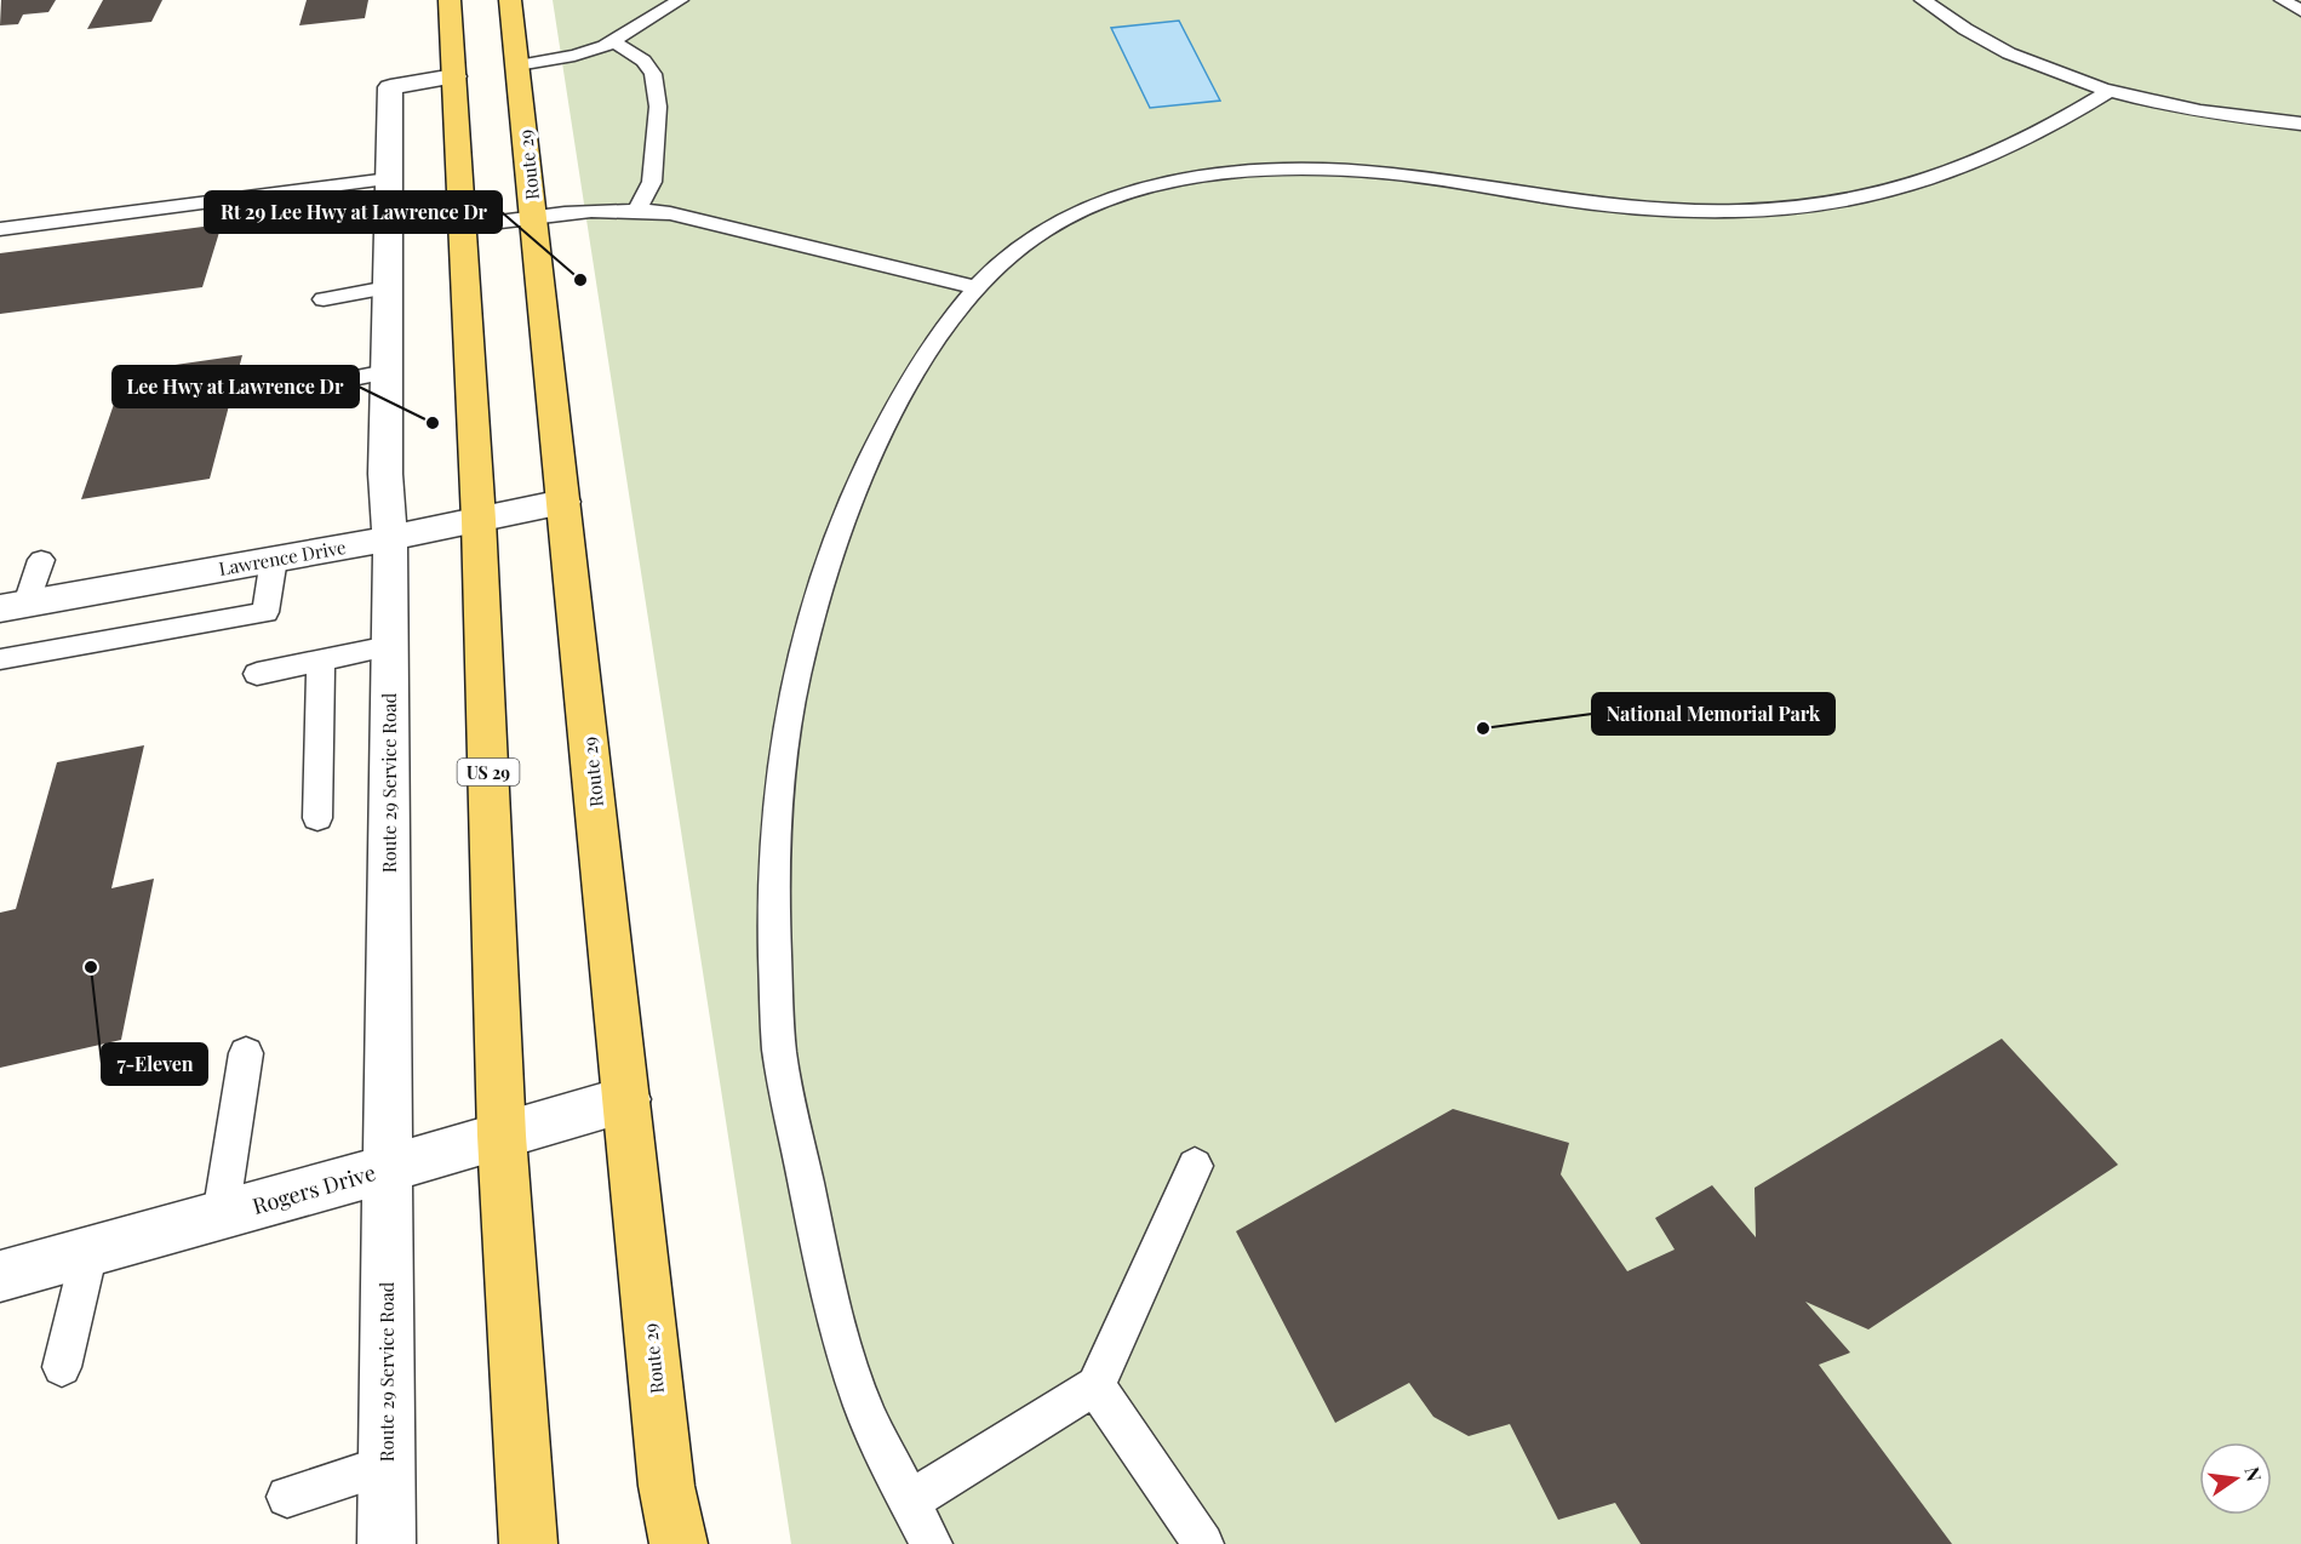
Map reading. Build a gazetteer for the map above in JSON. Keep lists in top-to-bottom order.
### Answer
{
  "streets": {
    "main road": ["Route 29", "US 29"],
    "street": ["Lawrence Drive", "Route 29 Service Road", "Rogers Drive"]
  },
  "crossings": [
    ["Route 29", "Lawrence Drive"],
    ["Route 29", "Rogers Drive"],
    ["Lawrence Drive", "US 29"],
    ["Lawrence Drive", "Route 29 Service Road"],
    ["US 29", "Route 29 Service Road"],
    ["US 29", "Rogers Drive"],
    ["Route 29 Service Road", "Rogers Drive"]
  ],
  "places": [
    "Rt 29 Lee Hwy at Lawrence Dr",
    "Lee Hwy at Lawrence Dr",
    "National Memorial Park",
    "7-Eleven"
  ],
  "north": "right"
}
